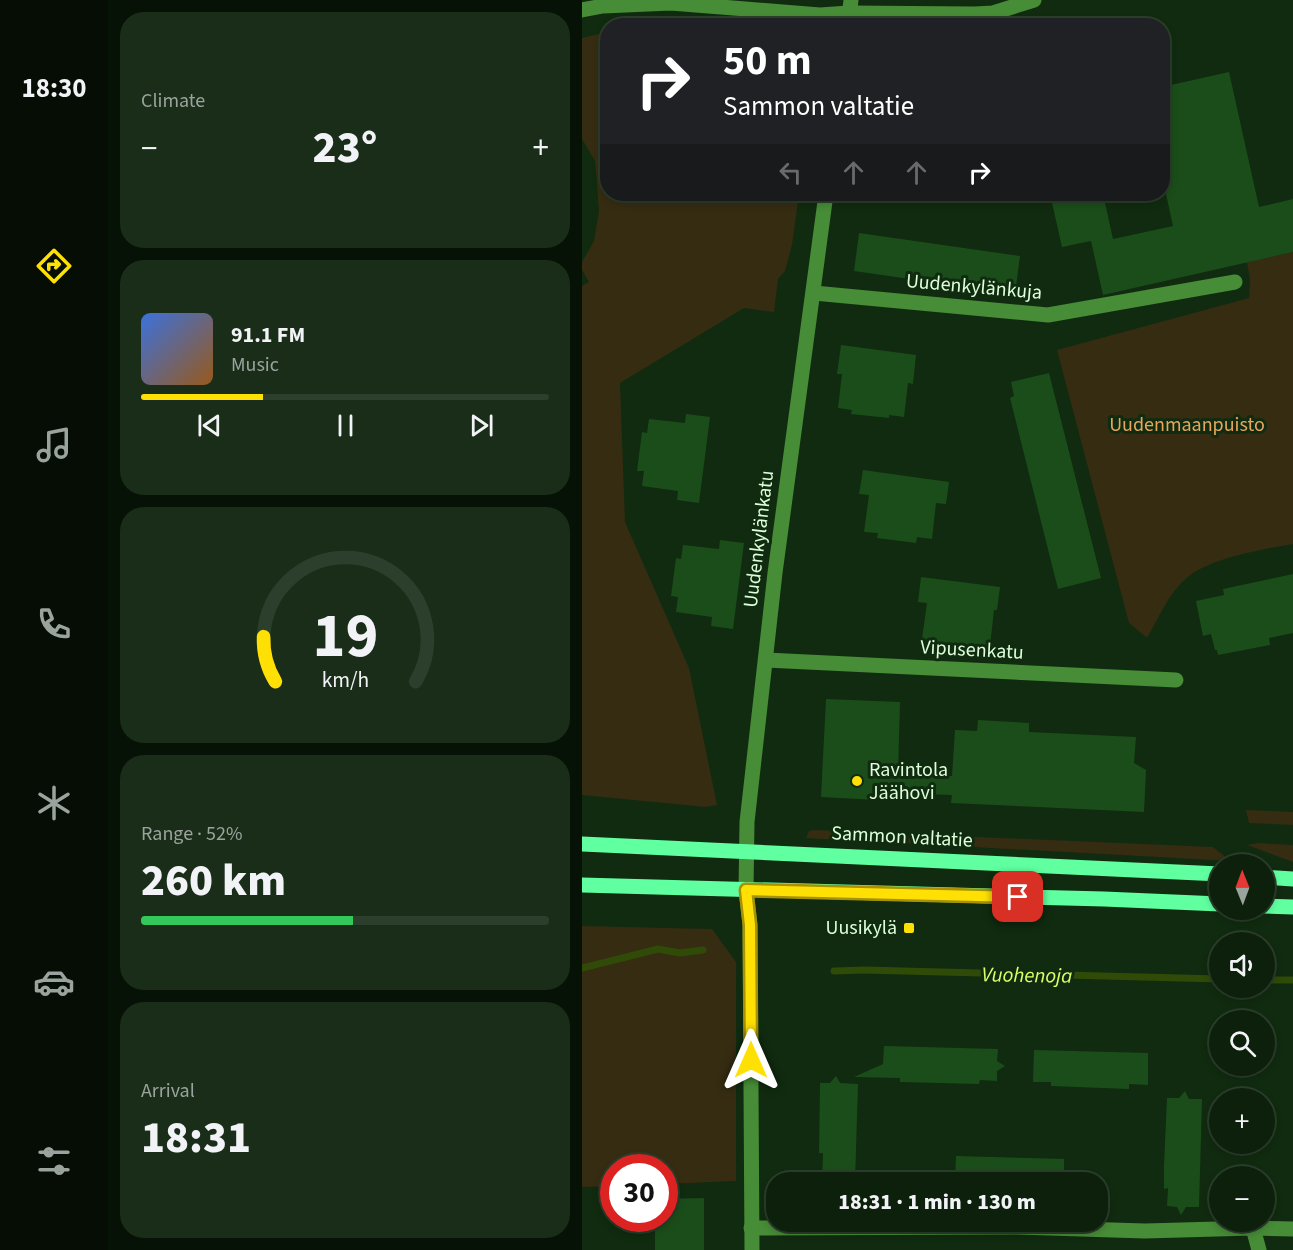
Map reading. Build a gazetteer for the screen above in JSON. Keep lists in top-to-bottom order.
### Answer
{
  "streets": {
    "main road": ["Sammon valtatie"],
    "street": ["Uudenkylänkuja", "Uudenkylänkatu", "Vipusenkatu"]
  },
  "crossings": [
    ["Uudenkylänkuja", "Uudenkylänkatu"],
    ["Uudenkylänkatu", "Vipusenkatu"],
    ["Uudenkylänkatu", "Sammon valtatie"]
  ],
  "water": ["Vuohenoja"],
  "parks": ["Uudenmaanpuisto"],
  "places": {
    "other": ["Ravintola Jäähovi"],
    "transit": ["Uusikylä"]
  },
  "north": "top",
  "page": {
    "tabs": "18:30",
    "tile": [
      "Climate",
      ["Range · 52%", "260 km"],
      ["Arrival", "18:31"]
    ],
    "turn": ["50 m", "Sammon valtatie"],
    "heat": ["−", "23°", "+"],
    "song": ["91.1 FM", "Music"],
    "map_buttons": ["+", "−"],
    "limit": "30",
    "trip": "18:31 · 1 min · 130 m",
    "gauge": ["19", "km/h"]
  }
}
